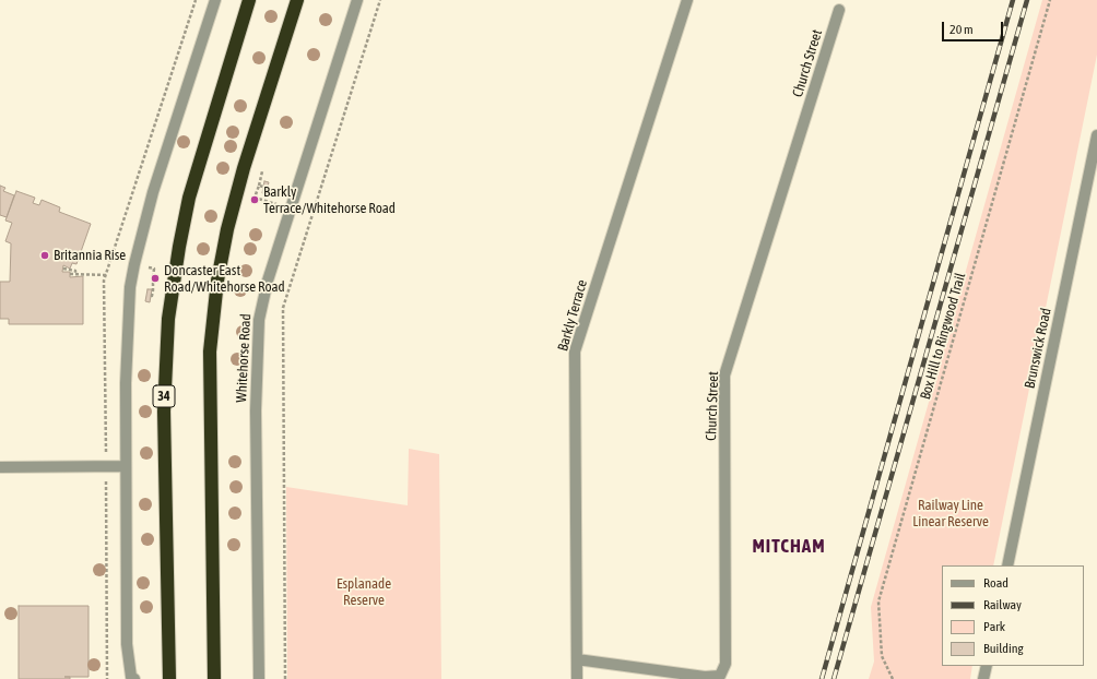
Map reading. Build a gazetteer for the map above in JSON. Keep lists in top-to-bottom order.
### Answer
{
  "streets": {
    "highway": ["34"],
    "street": [
      "Church Street",
      "Barkly Terrace",
      "Brunswick Road",
      "Whitehorse Road"
    ],
    "path": ["Box Hill to Ringwood Trail"]
  },
  "crossings": [
    ["Church Street", "Barkly Terrace"]
  ],
  "districts": ["MITCHAM"],
  "parks": ["Railway Line Linear Reserve", "Esplanade Reserve"],
  "places": ["Barkly Terrace/Whitehorse Road", "Britannia Rise", "Doncaster East Road/Whitehorse Road"],
  "legend": [
    "Road",
    "Railway",
    "Park",
    "Building"
  ],
  "scale_bar": "20 m"
}
